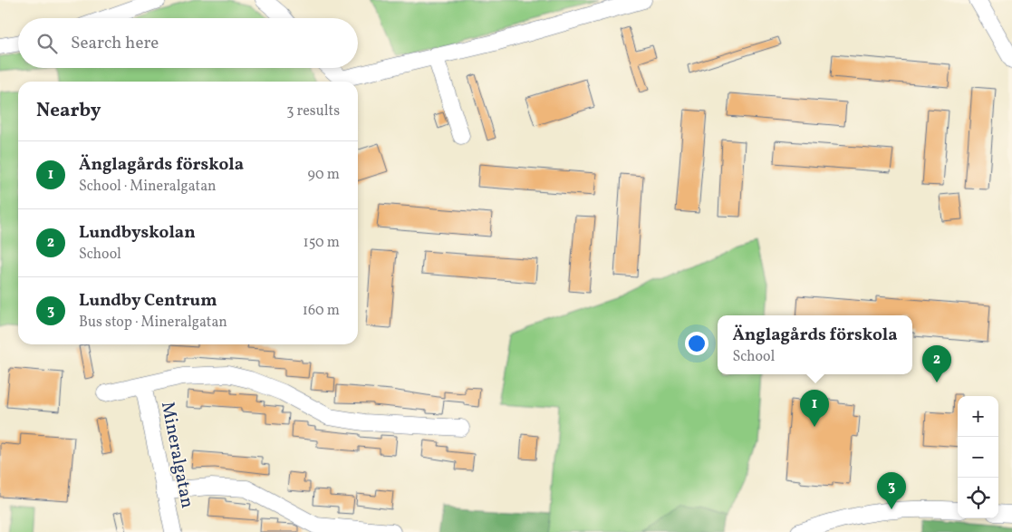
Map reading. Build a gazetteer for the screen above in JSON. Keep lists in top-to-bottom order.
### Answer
{
  "streets": {
    "street": ["Mineralgatan"]
  },
  "page": {
    "search": "Search here",
    "heading": ["Nearby", "3 results"],
    "list": [
      {
        "mark": "1",
        "name": "Änglagårds förskola",
        "note": "School · Mineralgatan",
        "value": "90 m"
      },
      {
        "mark": "2",
        "name": "Lundbyskolan",
        "note": "School",
        "value": "150 m"
      },
      {
        "mark": "3",
        "name": "Lundby Centrum",
        "note": "Bus stop · Mineralgatan",
        "value": "160 m"
      }
    ],
    "popup": ["Änglagårds förskola", "School"],
    "pins": ["2", "1", "3"],
    "map_buttons": ["+", "−"]
  }
}
